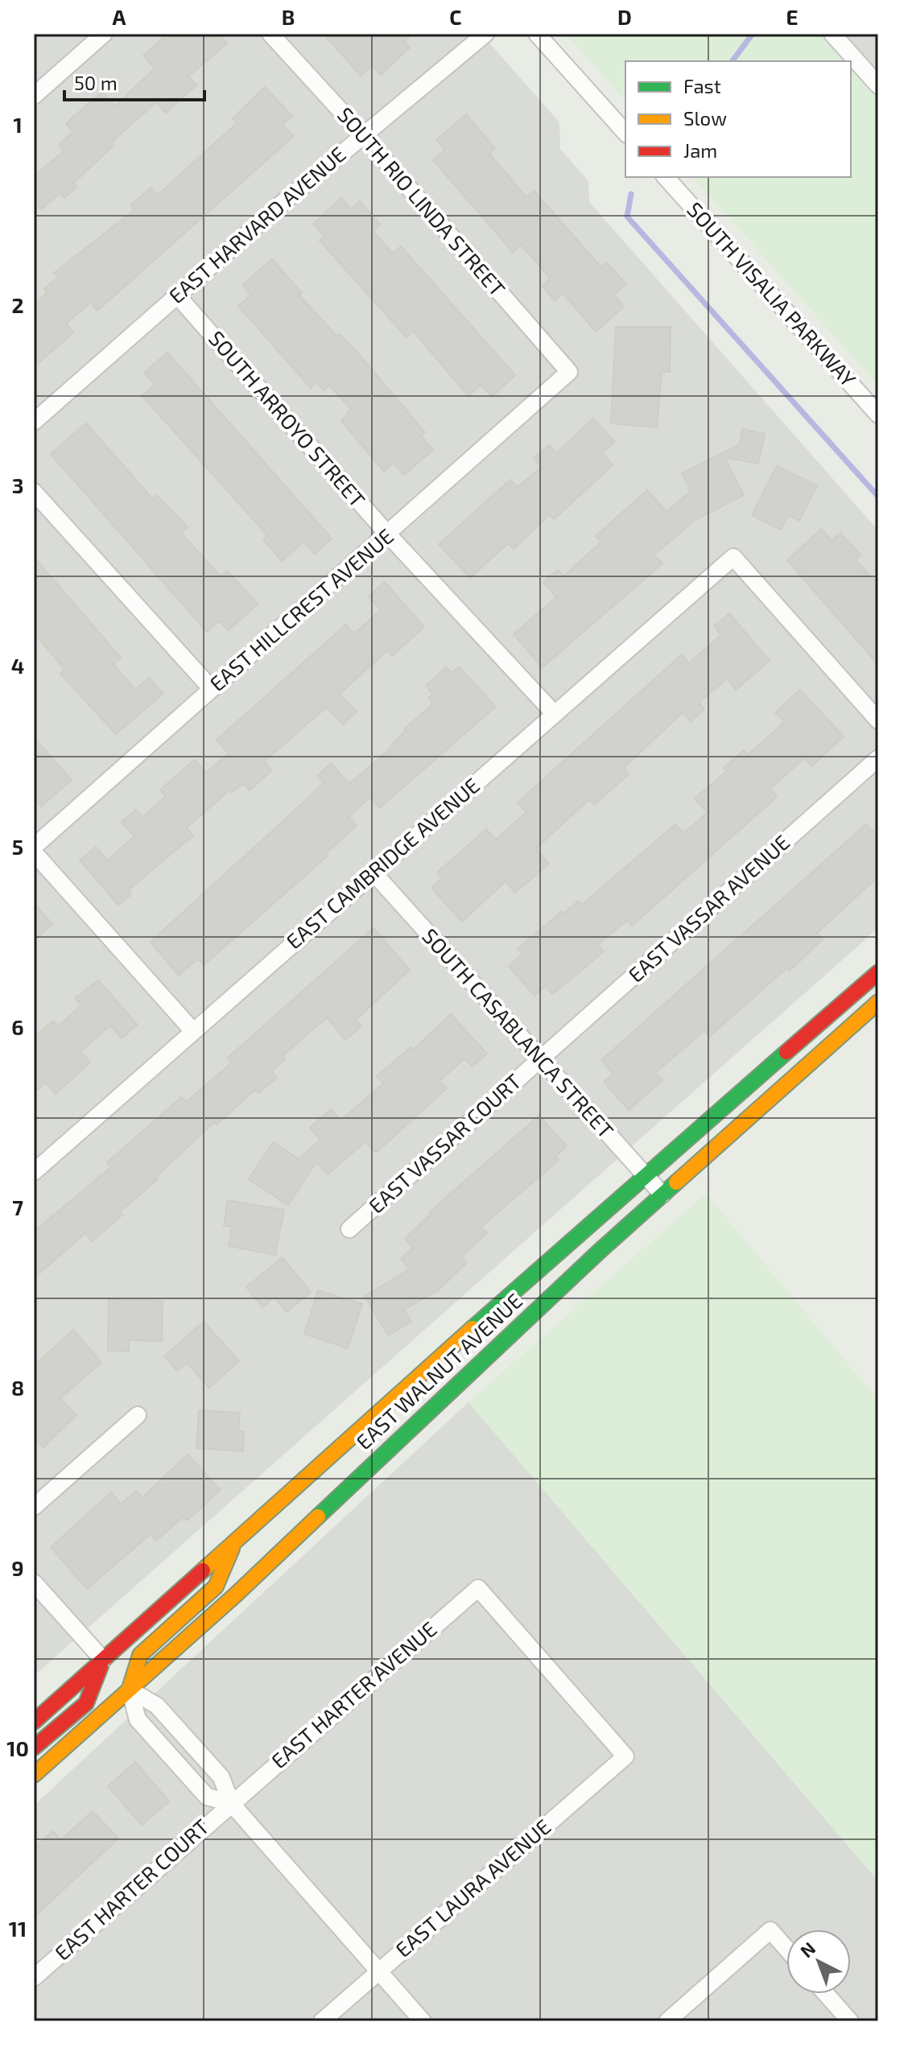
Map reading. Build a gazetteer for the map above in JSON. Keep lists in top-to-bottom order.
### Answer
{
  "streets": {
    "main road": ["EAST WALNUT AVENUE"],
    "street": [
      "SOUTH RIO LINDA STREET",
      "EAST HARVARD AVENUE",
      "SOUTH VISALIA PARKWAY",
      "SOUTH ARROYO STREET",
      "EAST HILLCREST AVENUE",
      "EAST CAMBRIDGE AVENUE",
      "EAST VASSAR AVENUE",
      "SOUTH CASABLANCA STREET",
      "EAST VASSAR COURT",
      "EAST HARTER AVENUE",
      "EAST LAURA AVENUE",
      "EAST HARTER COURT"
    ]
  },
  "crossings": [
    ["SOUTH RIO LINDA STREET", "EAST HARVARD AVENUE"],
    ["SOUTH RIO LINDA STREET", "EAST HILLCREST AVENUE"],
    ["EAST HARVARD AVENUE", "SOUTH ARROYO STREET"],
    ["SOUTH ARROYO STREET", "EAST HILLCREST AVENUE"],
    ["SOUTH ARROYO STREET", "EAST CAMBRIDGE AVENUE"],
    ["EAST CAMBRIDGE AVENUE", "SOUTH CASABLANCA STREET"],
    ["EAST VASSAR AVENUE", "SOUTH CASABLANCA STREET"],
    ["EAST VASSAR AVENUE", "EAST VASSAR COURT"],
    ["SOUTH CASABLANCA STREET", "EAST VASSAR COURT"],
    ["SOUTH CASABLANCA STREET", "EAST WALNUT AVENUE"],
    ["EAST HARTER AVENUE", "EAST LAURA AVENUE"],
    ["EAST HARTER AVENUE", "EAST HARTER COURT"]
  ],
  "legend": ["Fast", "Slow", "Jam"],
  "scale_bar": "50 m",
  "north": "top left",
  "grid": {
    "columns": [
      "A",
      "B",
      "C",
      "D",
      "E"
    ],
    "rows": [
      "1",
      "2",
      "3",
      "4",
      "5",
      "6",
      "7",
      "8",
      "9",
      "10",
      "11"
    ]
  }
}
